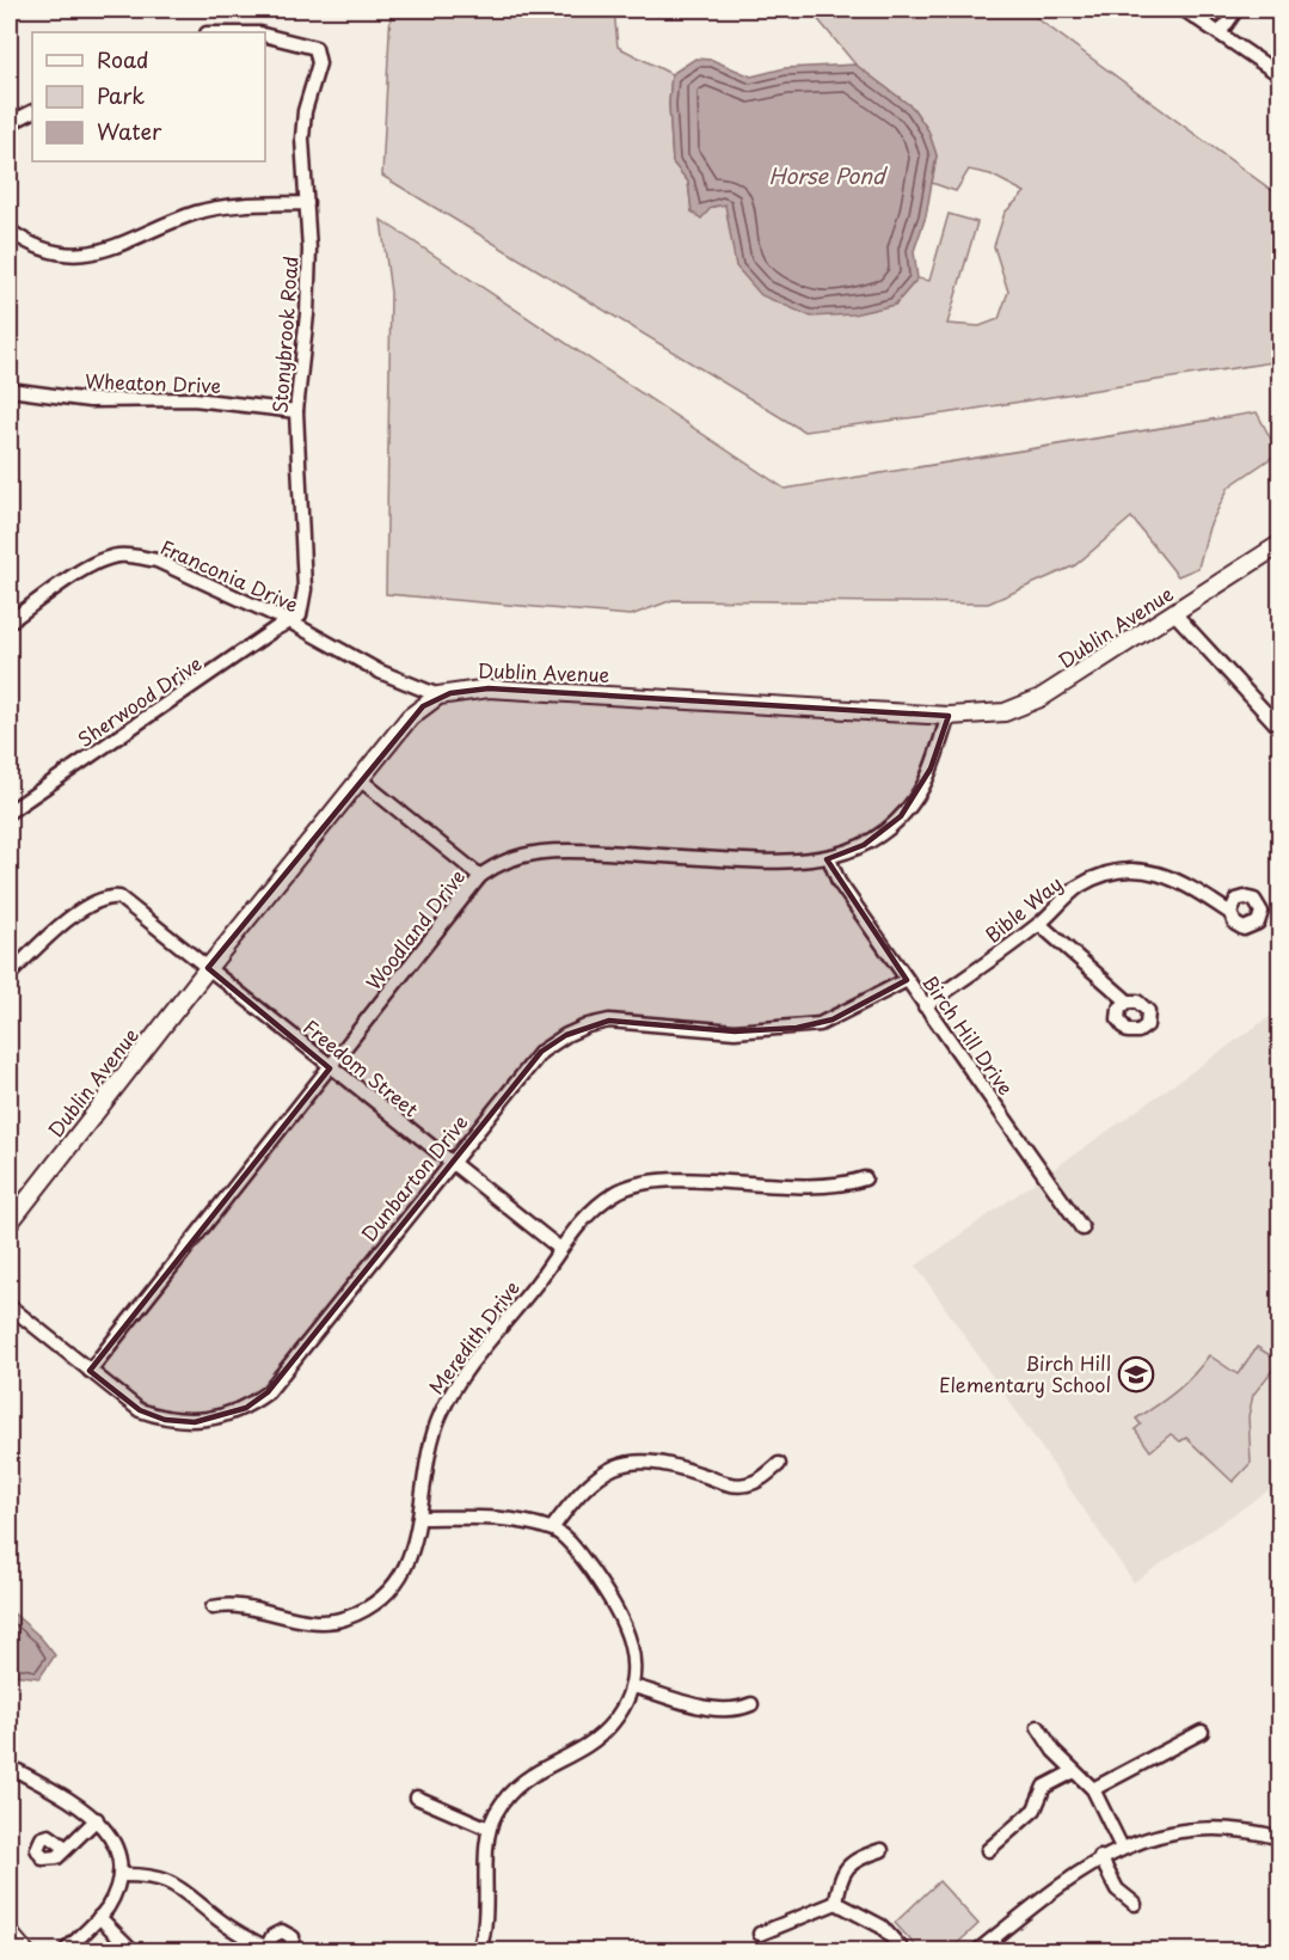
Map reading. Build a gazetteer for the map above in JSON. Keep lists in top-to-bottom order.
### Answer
{
  "streets": {
    "street": [
      "Stonybrook Road",
      "Wheaton Drive",
      "Franconia Drive",
      "Dublin Avenue",
      "Sherwood Drive",
      "Bible Way",
      "Woodland Drive",
      "Birch Hill Drive",
      "Freedom Street",
      "Dunbarton Drive",
      "Meredith Drive"
    ]
  },
  "crossings": [
    ["Stonybrook Road", "Wheaton Drive"],
    ["Stonybrook Road", "Franconia Drive"],
    ["Stonybrook Road", "Sherwood Drive"],
    ["Franconia Drive", "Dublin Avenue"],
    ["Franconia Drive", "Sherwood Drive"],
    ["Dublin Avenue", "Woodland Drive"],
    ["Dublin Avenue", "Freedom Street"],
    ["Bible Way", "Birch Hill Drive"],
    ["Woodland Drive", "Birch Hill Drive"],
    ["Woodland Drive", "Freedom Street"],
    ["Woodland Drive", "Dunbarton Drive"],
    ["Birch Hill Drive", "Dunbarton Drive"],
    ["Freedom Street", "Dunbarton Drive"],
    ["Freedom Street", "Meredith Drive"]
  ],
  "water": ["Horse Pond"],
  "places": {
    "school or university": ["Birch Hill Elementary School"]
  },
  "legend": ["Road", "Park", "Water"]
}
